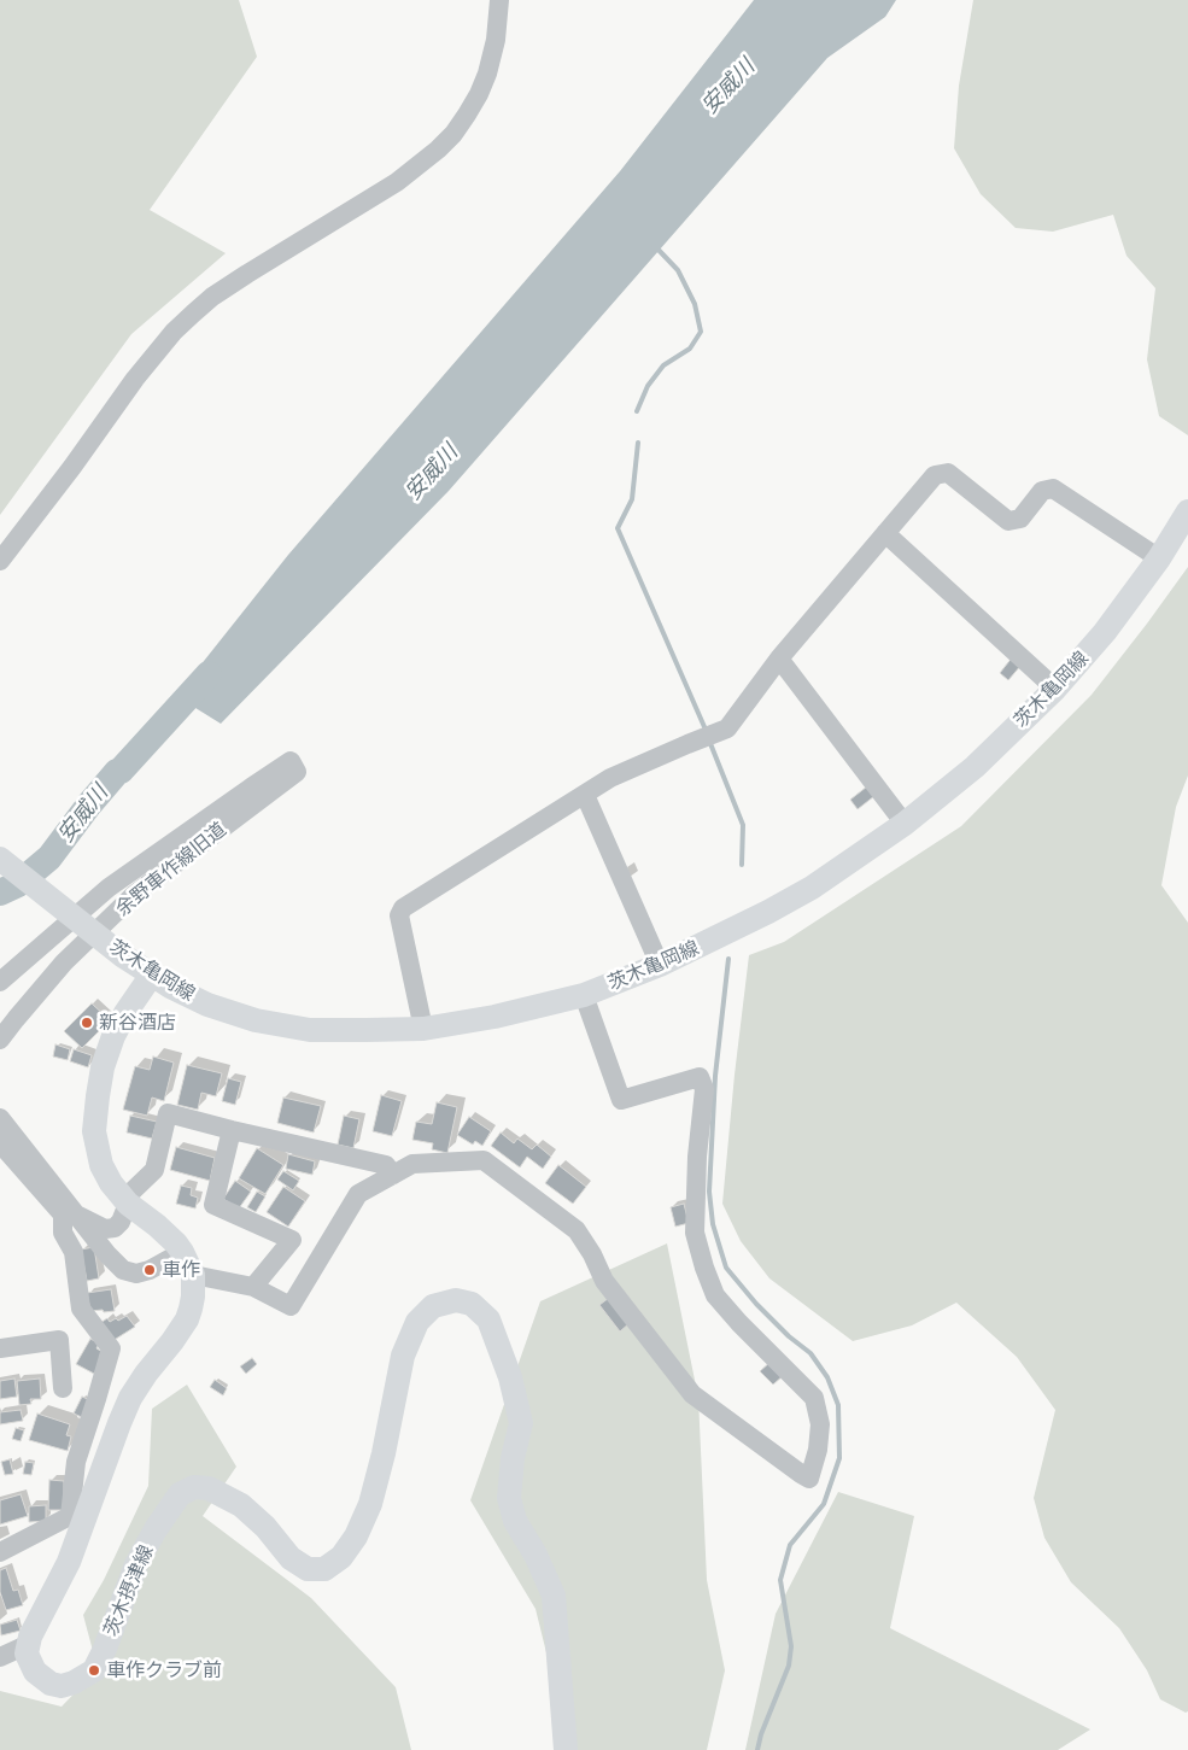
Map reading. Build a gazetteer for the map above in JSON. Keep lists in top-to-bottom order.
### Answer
{
  "streets": {
    "main road": ["茨木亀岡線", "茨木摂津線"],
    "street": ["余野車作線旧道"]
  },
  "water": ["安威川"],
  "places": ["新谷酒店", "車作", "車作クラブ前"]
}
